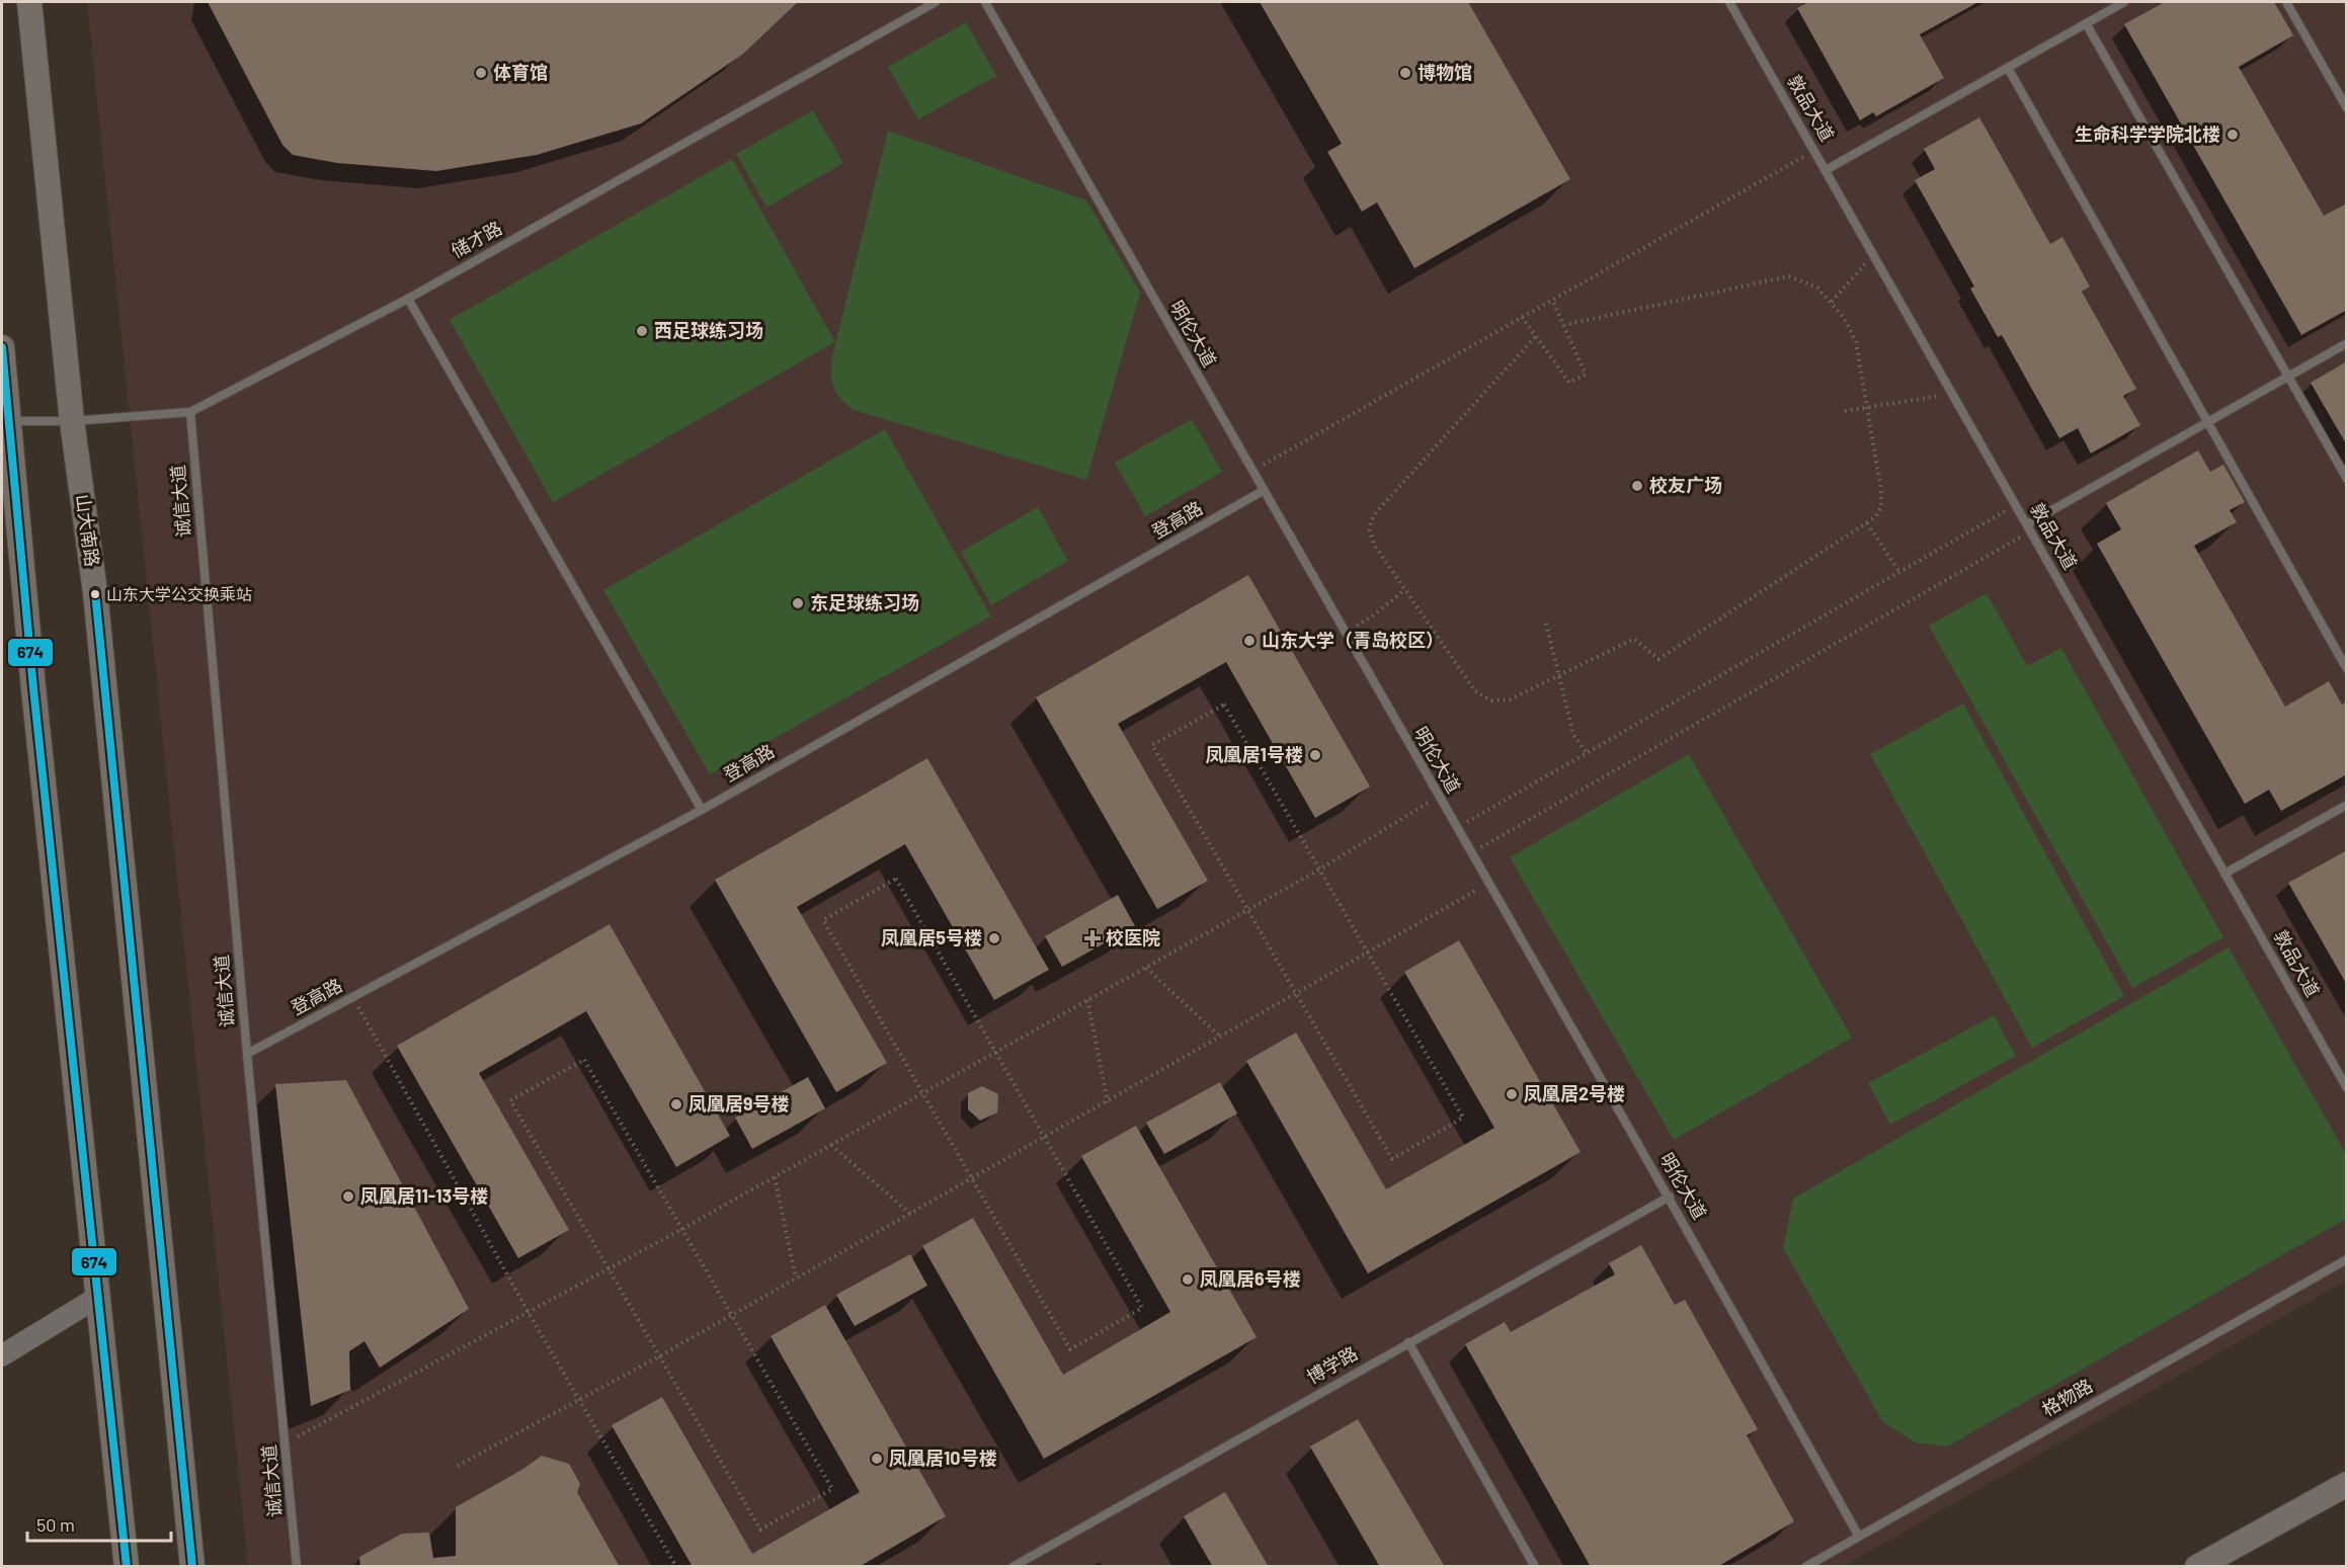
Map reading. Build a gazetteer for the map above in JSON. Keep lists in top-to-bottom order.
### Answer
{
  "streets": {
    "main road": ["山大南路"],
    "lane": [
      "敦品大道",
      "储才路",
      "明伦大道",
      "诚信大道",
      "登高路",
      "博学路",
      "格物路"
    ]
  },
  "crossings": [
    ["储才路", "诚信大道"],
    ["储才路", "山大南路"],
    ["明伦大道", "登高路"],
    ["明伦大道", "博学路"],
    ["明伦大道", "格物路"],
    ["诚信大道", "登高路"]
  ],
  "places": {
    "other": [
      "体育馆",
      "博物馆",
      "生命科学学院北楼",
      "西足球练习场",
      "校友广场",
      "山东大学公交换乘站",
      "东足球练习场",
      "山东大学（青岛校区）",
      "凤凰居1号楼",
      "凤凰居5号楼",
      "凤凰居2号楼",
      "凤凰居9号楼",
      "凤凰居11-13号楼",
      "凤凰居6号楼",
      "凤凰居10号楼"
    ],
    "health": ["校医院"]
  },
  "lines": ["transit line 674"],
  "scale_bar": "50 m"
}
